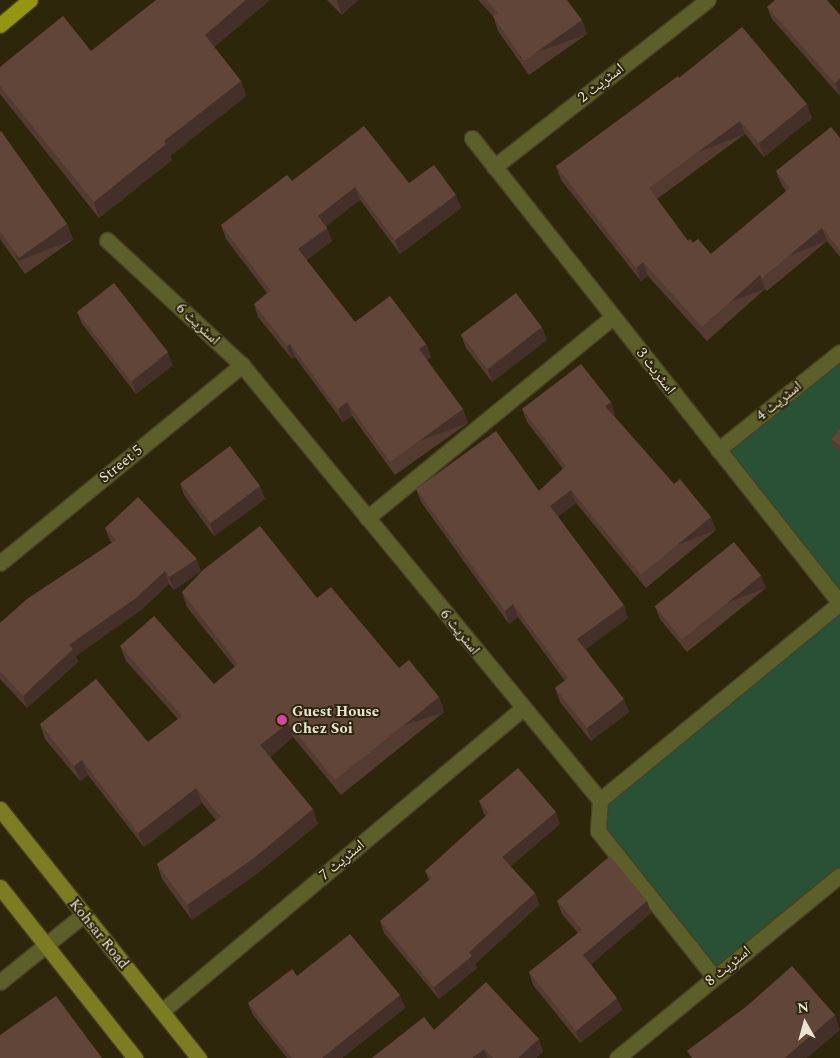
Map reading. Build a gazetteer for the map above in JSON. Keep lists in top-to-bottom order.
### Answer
{
  "streets": {
    "street": [
      "اسٹریٹ 2",
      "اسٹریٹ 6",
      "اسٹریٹ 3",
      "اسٹریٹ 4",
      "Street 5",
      "اسٹریٹ 7",
      "Kohsar Road",
      "اسٹریٹ 8"
    ]
  },
  "crossings": [
    ["اسٹریٹ 2", "اسٹریٹ 3"],
    ["اسٹریٹ 6", "Street 5"],
    ["اسٹریٹ 6", "اسٹریٹ 7"],
    ["اسٹریٹ 3", "اسٹریٹ 4"],
    ["اسٹریٹ 7", "Kohsar Road"]
  ],
  "places": ["Guest House Chez Soi"],
  "north": "top"
}
